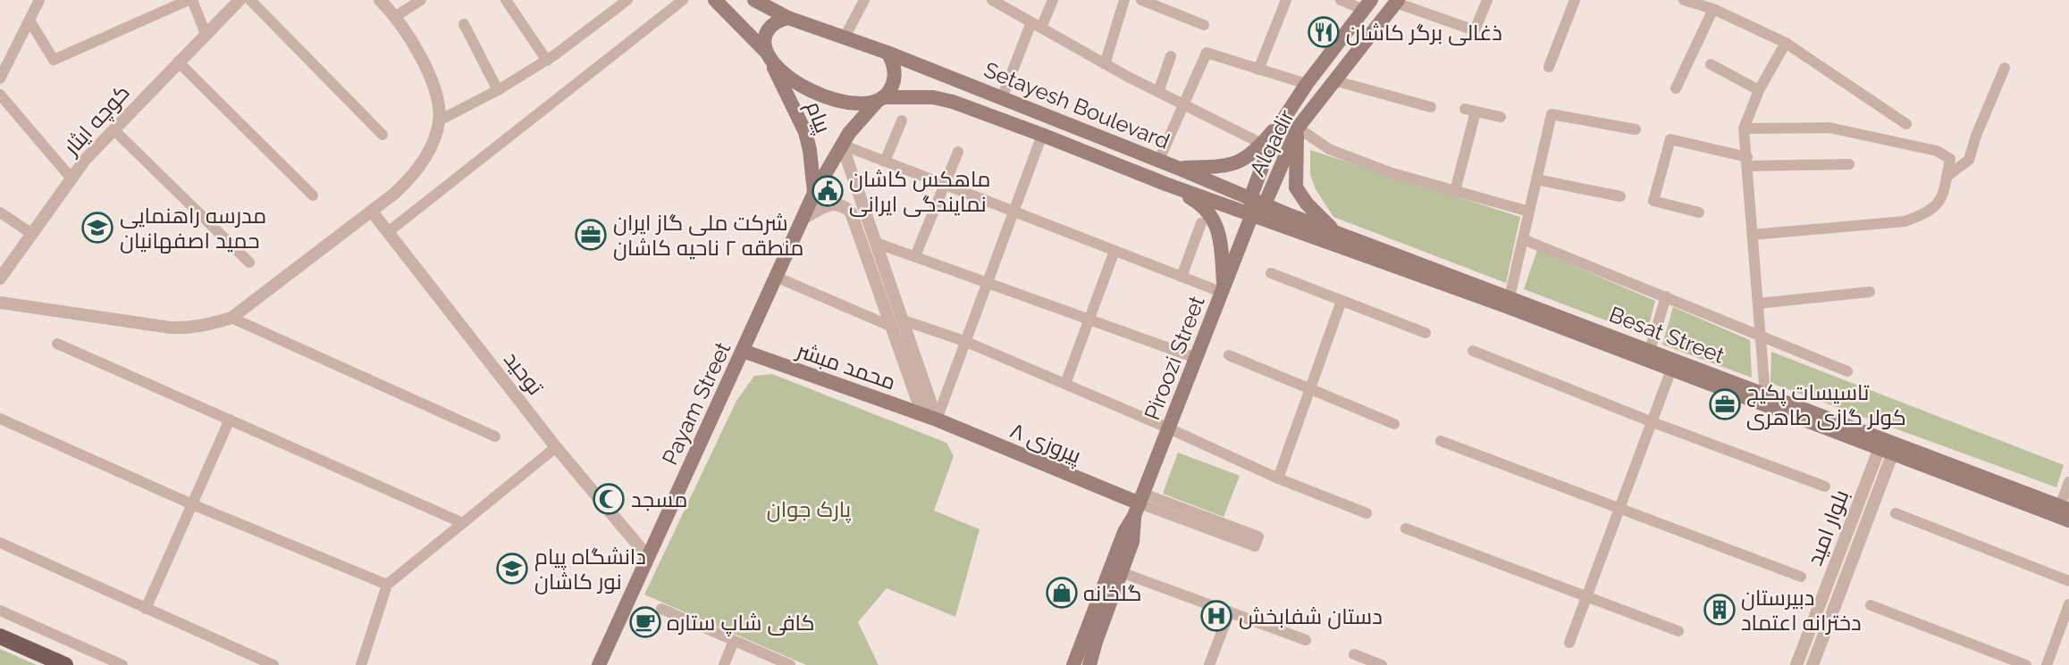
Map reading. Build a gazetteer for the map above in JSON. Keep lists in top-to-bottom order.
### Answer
{
  "streets": {
    "main road": [
      "Setayesh Boulevard",
      "پیام",
      "Alqadir",
      "Besat Street",
      "Piroozi Street",
      "محمد مبشر",
      "Payam Street",
      "پیروزی ۸"
    ],
    "street": ["کوچه ایثار", "توحید", "بلوار امید"]
  },
  "crossings": [
    ["Setayesh Boulevard", "پیام"],
    ["Setayesh Boulevard", "Alqadir"],
    ["Setayesh Boulevard", "Besat Street"],
    ["Setayesh Boulevard", "Piroozi Street"],
    ["Setayesh Boulevard", "Payam Street"],
    ["پیام", "Payam Street"],
    ["Alqadir", "Besat Street"],
    ["Alqadir", "Piroozi Street"],
    ["Besat Street", "Piroozi Street"],
    ["Besat Street", "بلوار امید"],
    ["Piroozi Street", "پیروزی ۸"],
    ["محمد مبشر", "Payam Street"],
    ["محمد مبشر", "پیروزی ۸"],
    ["توحید", "Payam Street"]
  ],
  "parks": ["پارک جوان"],
  "places": {
    "restaurant": ["ذغالی برگر کاشان"],
    "public building": ["ماهکس کاشان نمایندگی ایرانی"],
    "school or university": ["مدرسه راهنمایی حمید اصفهانیان", "دانشگاه پیام نور کاشان"],
    "office": ["شرکت ملی گاز ایران منطقه ۲ ناحیه کاشان", "تاسیسات پکیج کولر گازی طاهری"],
    "mosque": ["مسجد"],
    "shop": ["گلخانه"],
    "building": ["دبیرستان دخترانه اعتماد"],
    "hospital": ["دستان شفابخش"],
    "cafe": ["کافی شاپ ستاره"]
  }
}
